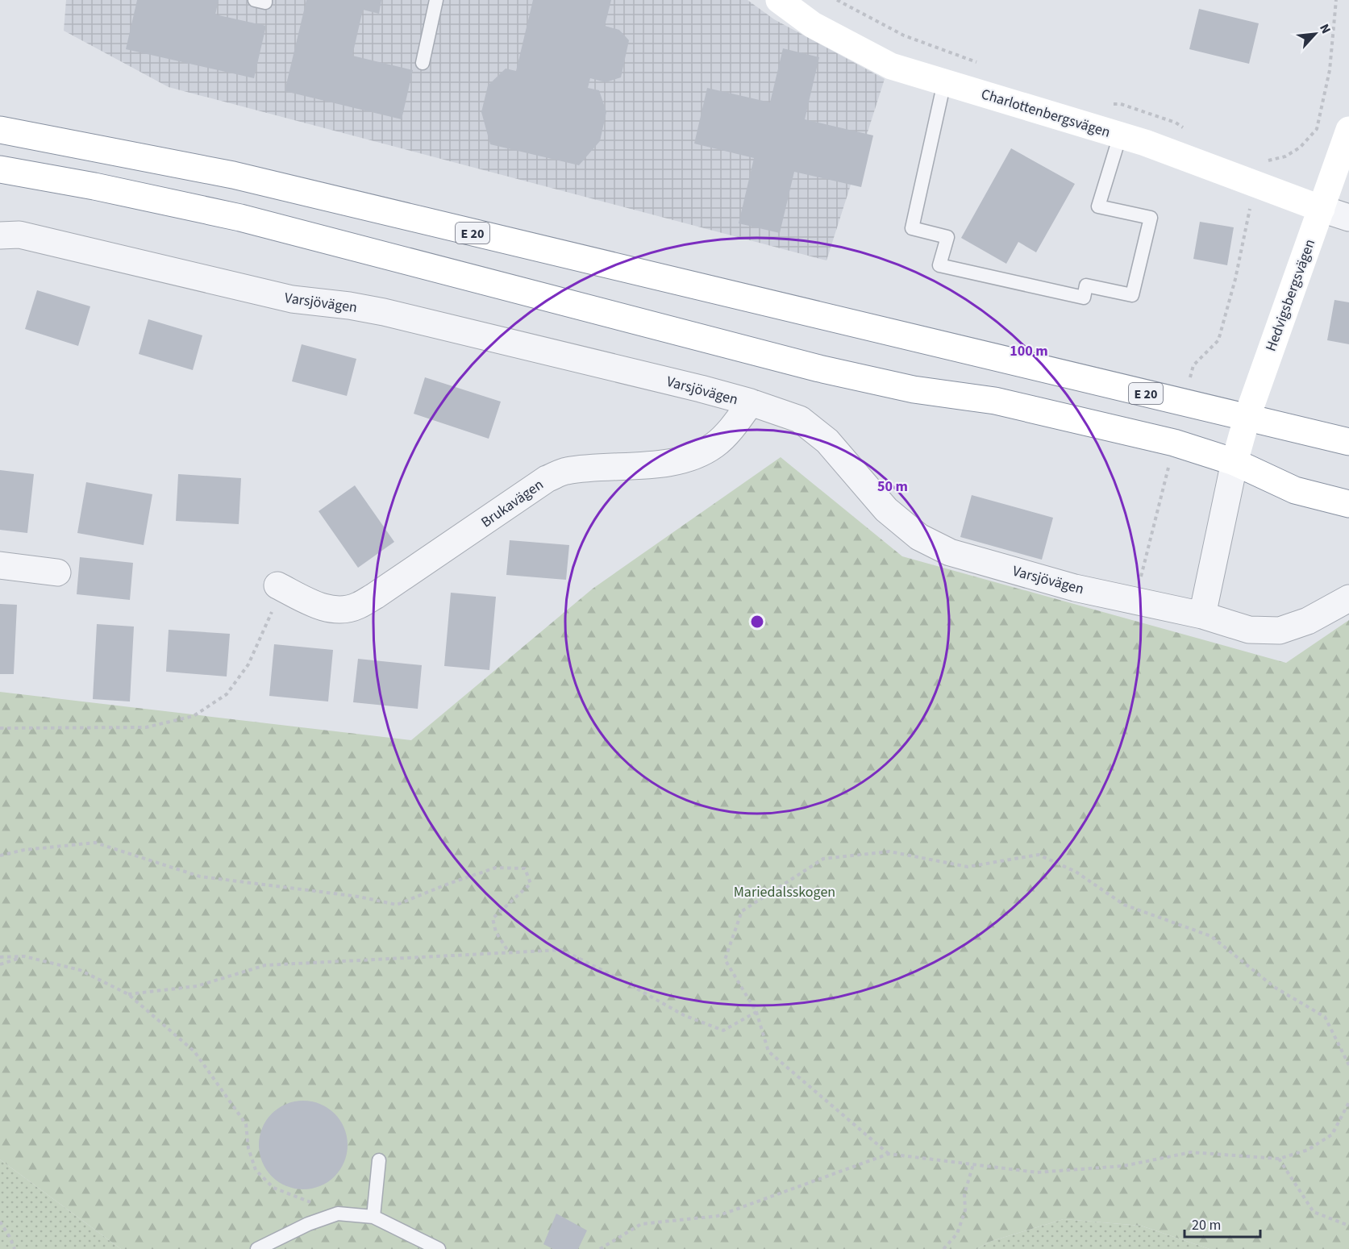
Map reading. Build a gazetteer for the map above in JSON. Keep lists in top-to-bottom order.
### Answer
{
  "streets": {
    "main road": ["Charlottenbergsvägen", "E 20", "Hedvigsbergsvägen"],
    "street": ["Varsjövägen", "Brukavägen"]
  },
  "crossings": [
    ["Charlottenbergsvägen", "Hedvigsbergsvägen"],
    ["E 20", "Hedvigsbergsvägen"],
    ["Varsjövägen", "Brukavägen"]
  ],
  "parks": ["Mariedalsskogen"],
  "scale_bar": "20 m",
  "north": "top right",
  "rings": ["100 m", "50 m"]
}
